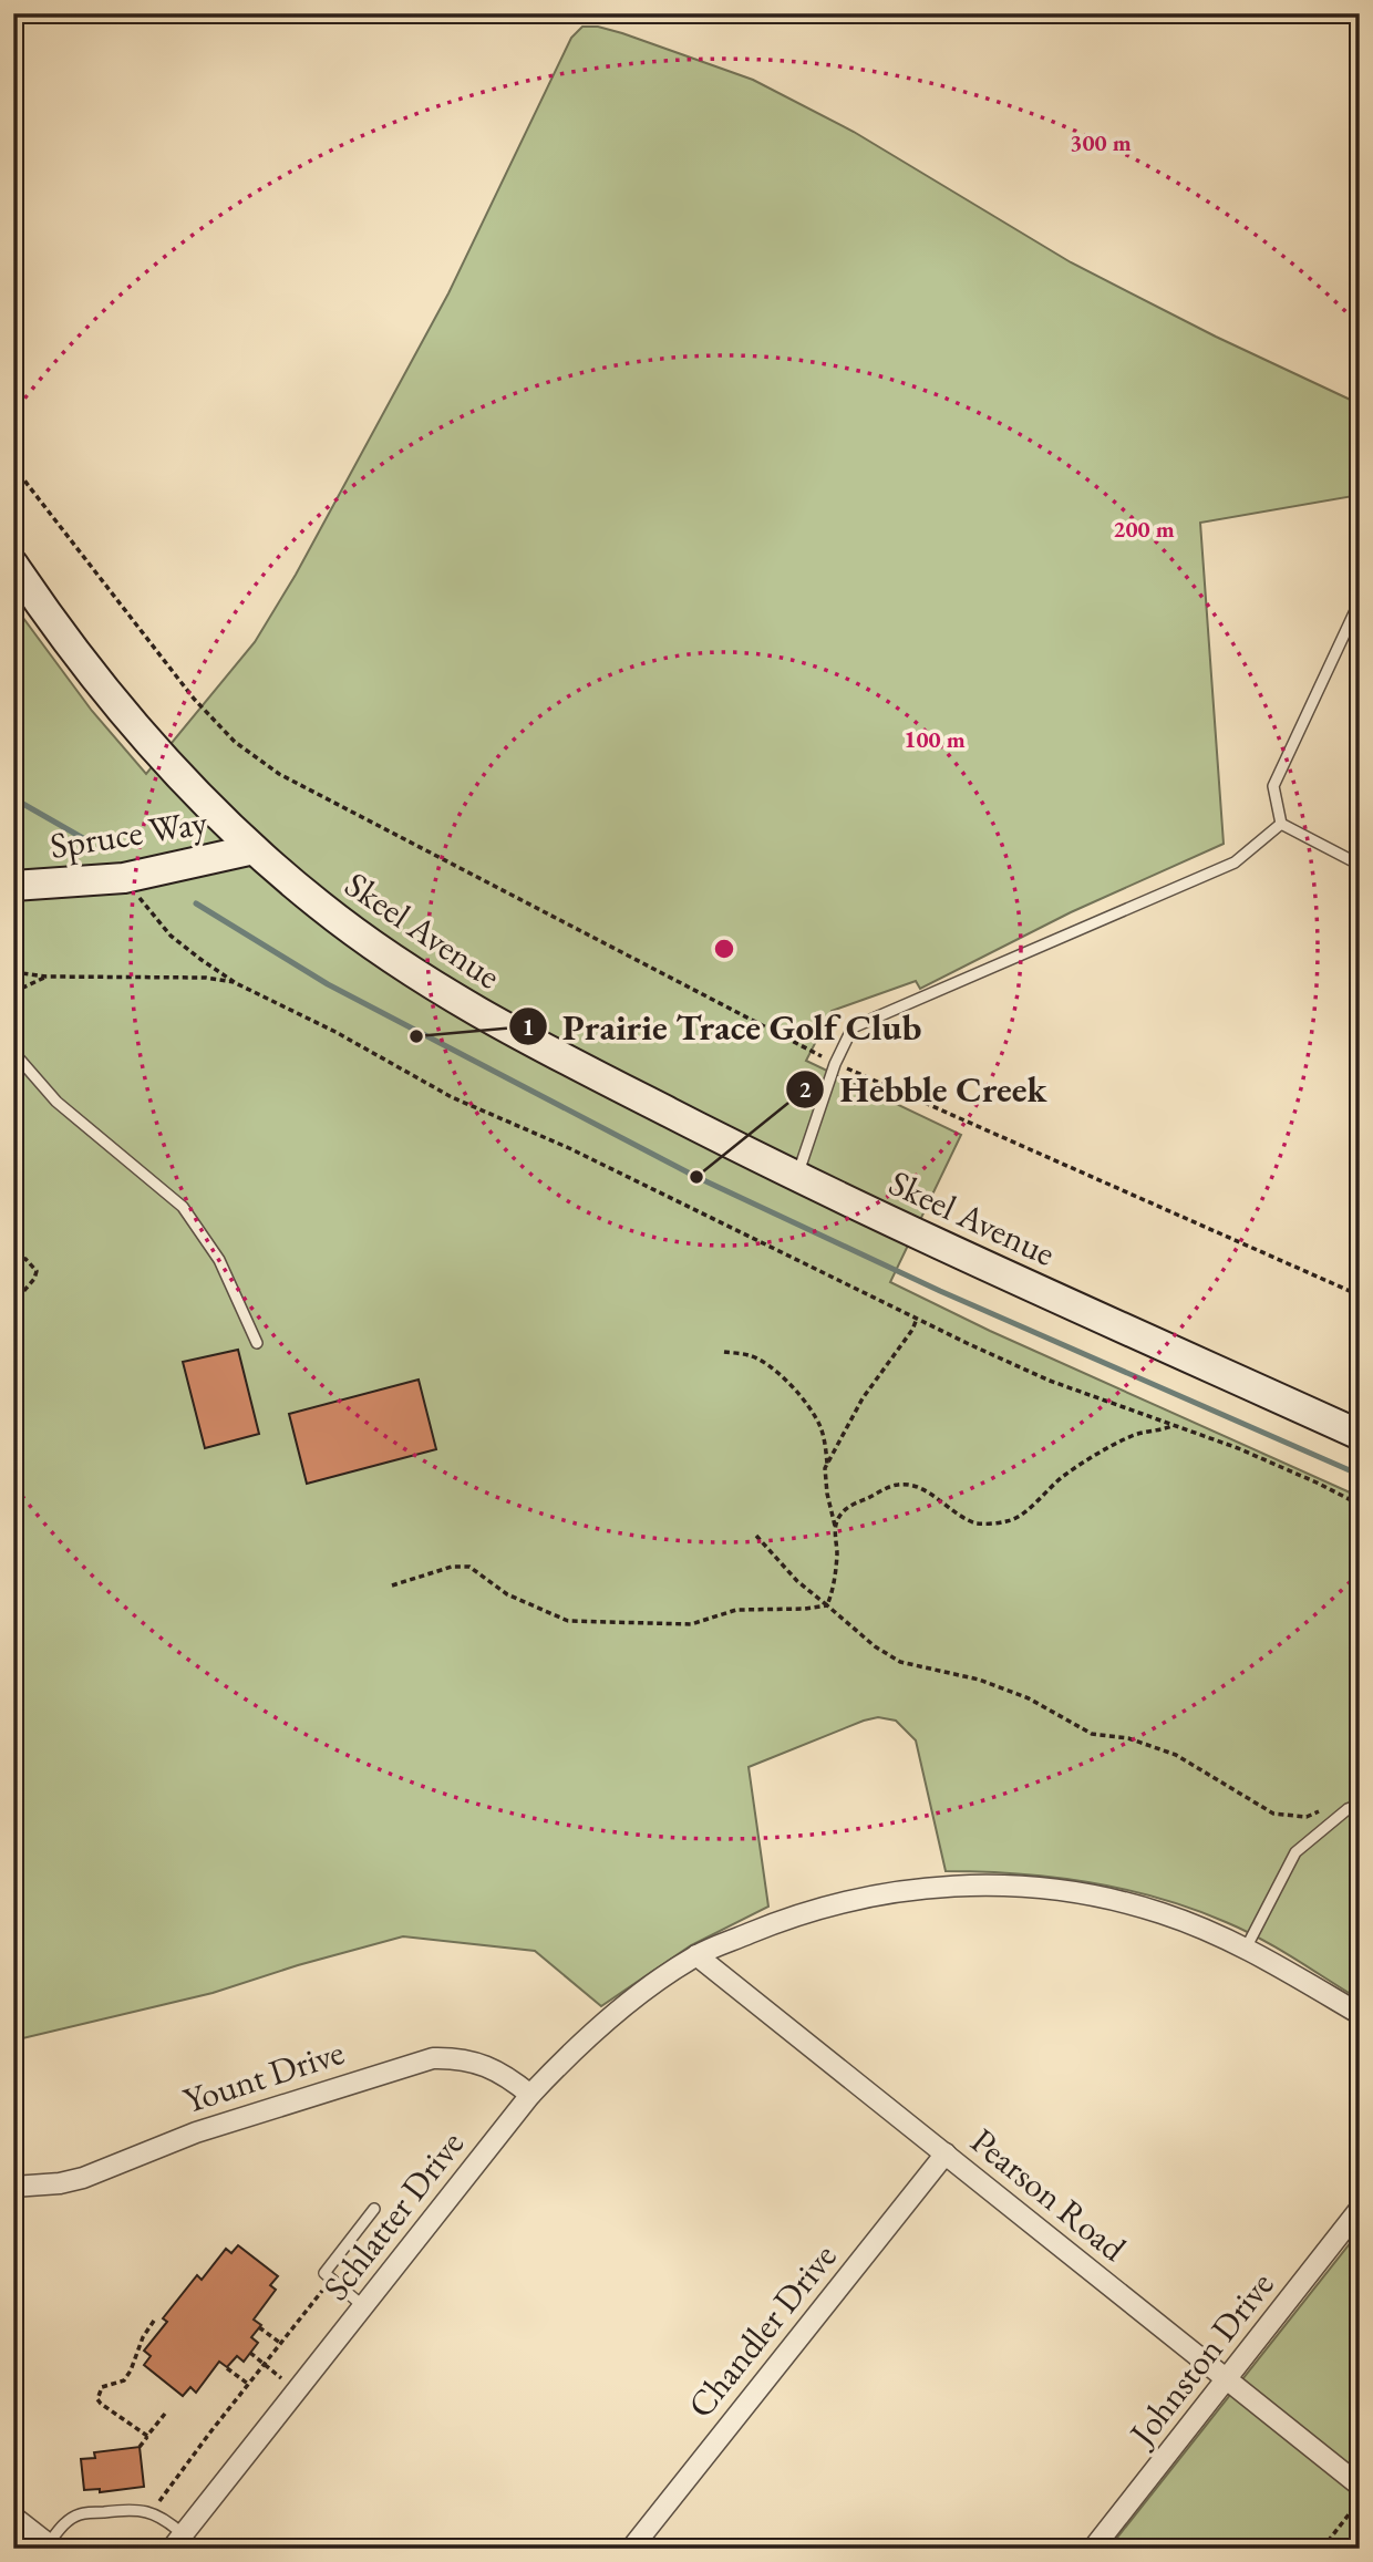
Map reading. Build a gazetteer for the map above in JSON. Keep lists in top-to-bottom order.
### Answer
{
  "streets": {
    "street": [
      "Spruce Way",
      "Skeel Avenue",
      "Yount Drive",
      "Pearson Road",
      "Schlatter Drive",
      "Chandler Drive",
      "Johnston Drive"
    ]
  },
  "crossings": [
    ["Spruce Way", "Skeel Avenue"],
    ["Yount Drive", "Schlatter Drive"],
    ["Pearson Road", "Schlatter Drive"],
    ["Pearson Road", "Chandler Drive"],
    ["Pearson Road", "Johnston Drive"]
  ],
  "places": ["Prairie Trace Golf Club", "Hebble Creek"],
  "rings": ["300 m", "200 m", "100 m"]
}
